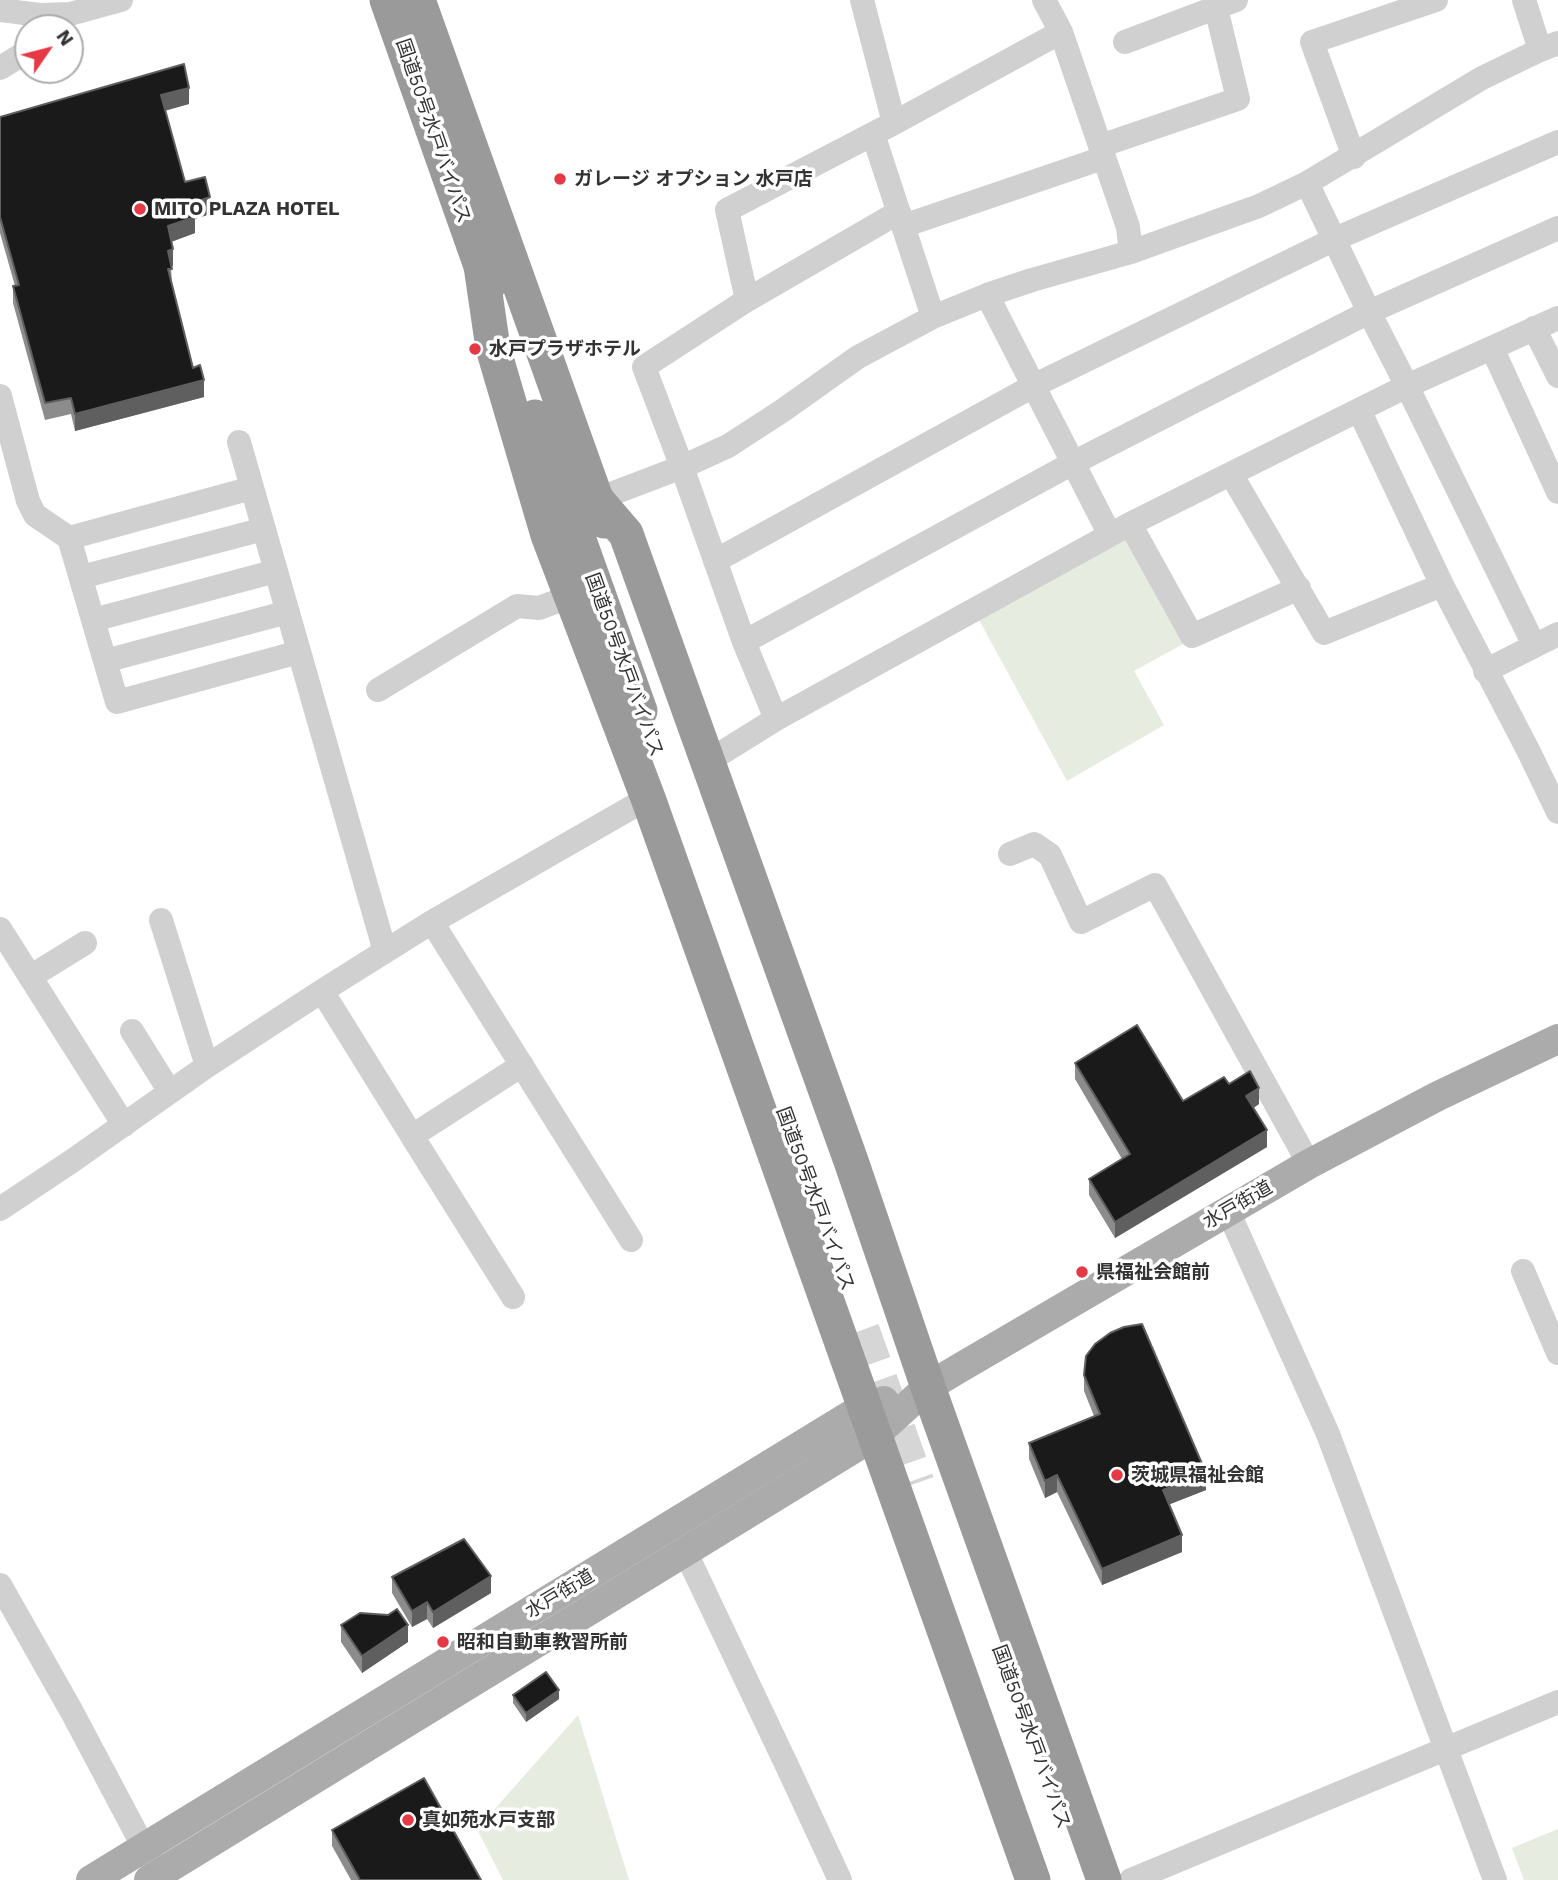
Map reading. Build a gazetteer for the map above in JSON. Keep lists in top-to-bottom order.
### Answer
{
  "streets": {
    "highway": ["国道50号水戸バイパス"],
    "main road": ["水戸街道"]
  },
  "places": [
    "ガレージ オプション 水戸店",
    "MITO PLAZA HOTEL",
    "水戸プラザホテル",
    "県福祉会館前",
    "茨城県福祉会館",
    "昭和自動車教習所前",
    "真如苑水戸支部"
  ],
  "north": "top right"
}
